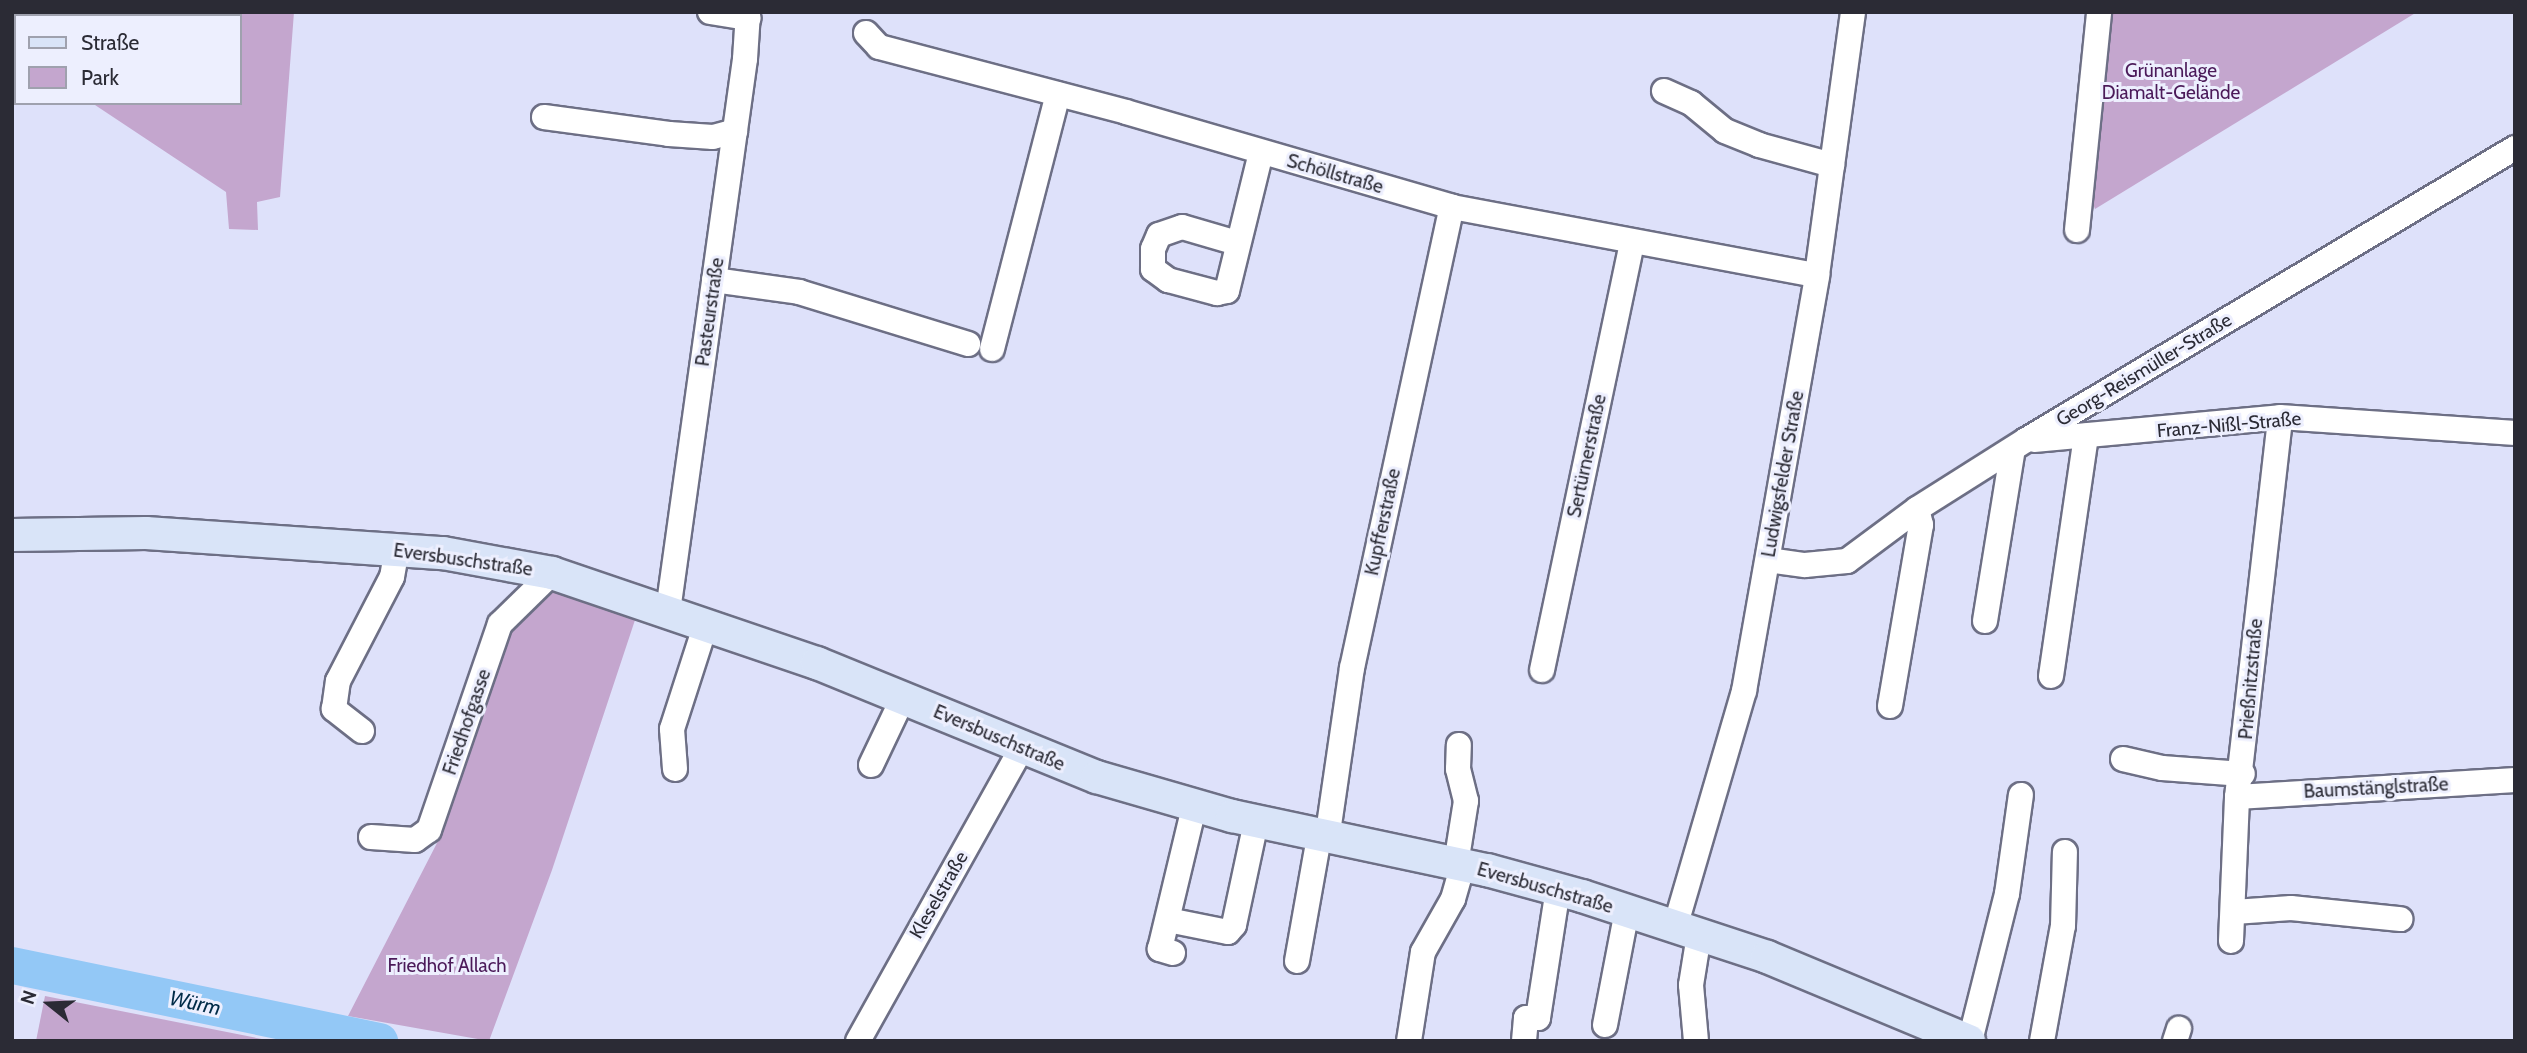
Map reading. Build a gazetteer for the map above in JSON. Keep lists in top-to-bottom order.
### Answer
{
  "streets": {
    "main road": ["Eversbuschstraße"],
    "street": [
      "Schöllstraße",
      "Pasteurstraße",
      "Georg-Reismüller-Straße",
      "Franz-Nißl-Straße",
      "Sertürnerstraße",
      "Ludwigsfelder Straße",
      "Kupfferstraße",
      "Prießnitzstraße",
      "Friedhofgasse",
      "Baumstänglstraße",
      "Kleselstraße"
    ]
  },
  "crossings": [
    ["Schöllstraße", "Sertürnerstraße"],
    ["Schöllstraße", "Ludwigsfelder Straße"],
    ["Schöllstraße", "Kupfferstraße"],
    ["Pasteurstraße", "Eversbuschstraße"],
    ["Georg-Reismüller-Straße", "Franz-Nißl-Straße"],
    ["Georg-Reismüller-Straße", "Ludwigsfelder Straße"],
    ["Franz-Nißl-Straße", "Prießnitzstraße"],
    ["Ludwigsfelder Straße", "Eversbuschstraße"],
    ["Kupfferstraße", "Eversbuschstraße"],
    ["Eversbuschstraße", "Friedhofgasse"],
    ["Eversbuschstraße", "Kleselstraße"],
    ["Prießnitzstraße", "Baumstänglstraße"]
  ],
  "water": ["Würm"],
  "parks": ["Grünanlage Diamalt-Gelände", "Friedhof Allach"],
  "legend": ["Straße", "Park"],
  "north": "left"
}
